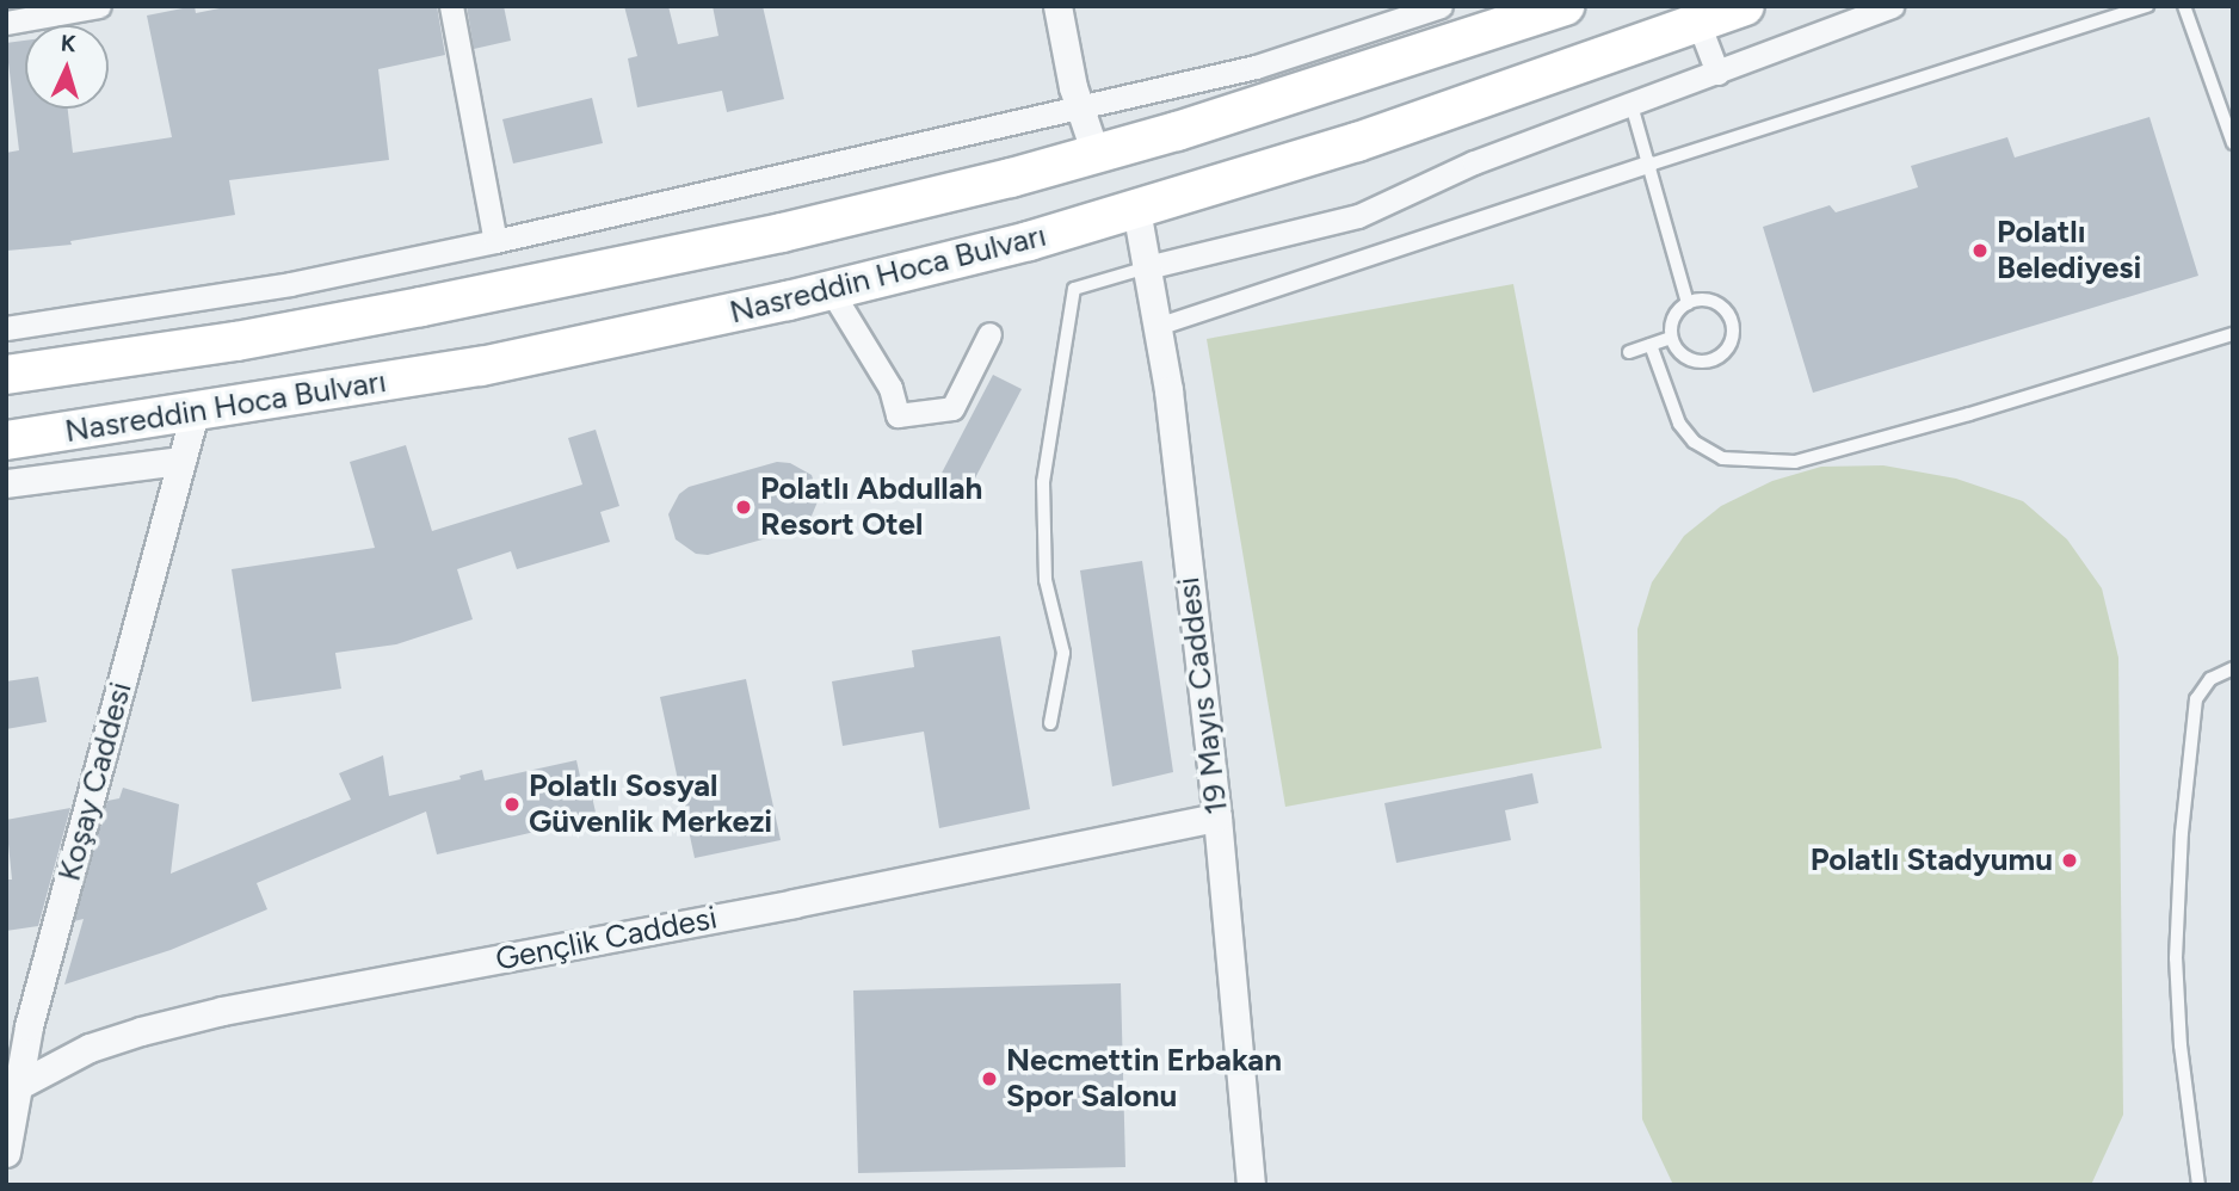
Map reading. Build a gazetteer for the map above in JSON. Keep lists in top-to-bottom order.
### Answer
{
  "streets": {
    "highway": ["Nasreddin Hoca Bulvarı"],
    "street": ["19 Mayıs Caddesi", "Koşay Caddesi", "Gençlik Caddesi"]
  },
  "crossings": [
    ["Nasreddin Hoca Bulvarı", "19 Mayıs Caddesi"],
    ["Nasreddin Hoca Bulvarı", "Koşay Caddesi"],
    ["19 Mayıs Caddesi", "Gençlik Caddesi"],
    ["Koşay Caddesi", "Gençlik Caddesi"]
  ],
  "places": [
    "Polatlı Belediyesi",
    "Polatlı Abdullah Resort Otel",
    "Polatlı Sosyal Güvenlik Merkezi",
    "Polatlı Stadyumu",
    "Necmettin Erbakan Spor Salonu"
  ],
  "north": "top"
}
